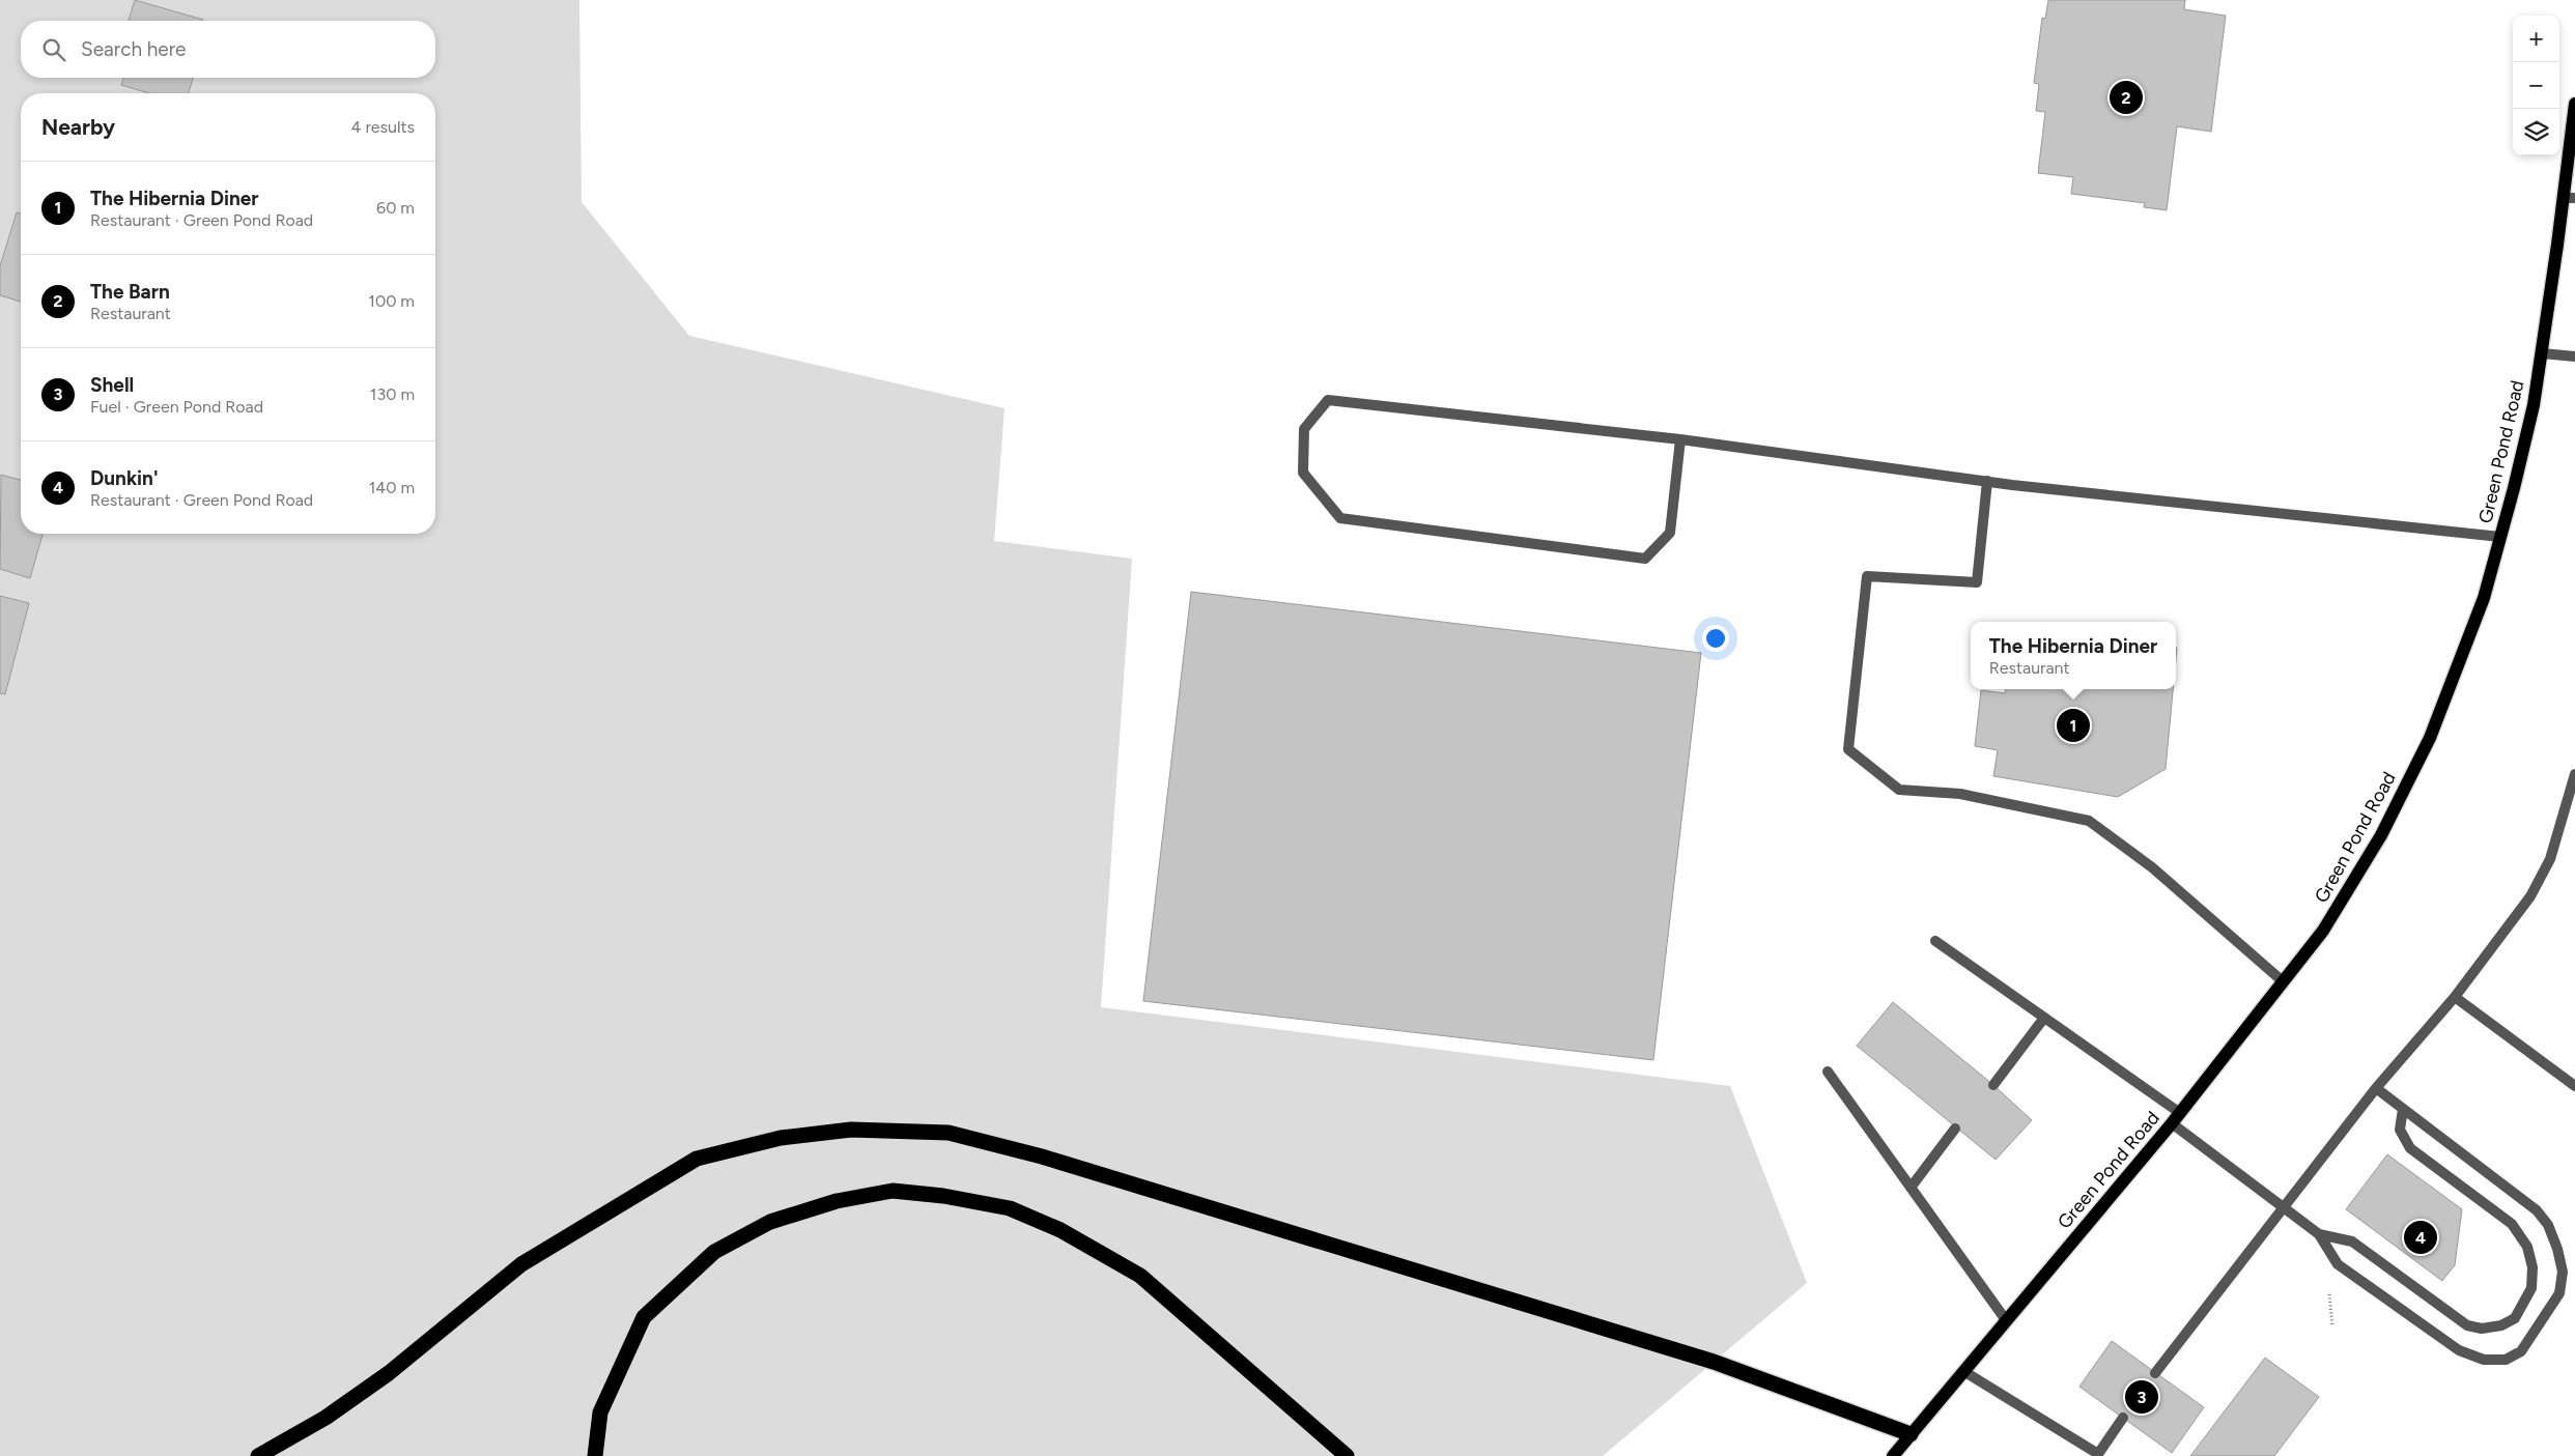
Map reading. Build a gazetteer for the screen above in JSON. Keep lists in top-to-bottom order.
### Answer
{
  "streets": {
    "main road": ["Green Pond Road"]
  },
  "page": {
    "map_buttons": ["+", "−"],
    "search": "Search here",
    "pins": [
      "2",
      "1",
      "4",
      "3"
    ],
    "heading": ["Nearby", "4 results"],
    "list": [
      {
        "mark": "1",
        "name": "The Hibernia Diner",
        "note": "Restaurant · Green Pond Road",
        "value": "60 m"
      },
      {
        "mark": "2",
        "name": "The Barn",
        "note": "Restaurant",
        "value": "100 m"
      },
      {
        "mark": "3",
        "name": "Shell",
        "note": "Fuel · Green Pond Road",
        "value": "130 m"
      },
      {
        "mark": "4",
        "name": "Dunkin'",
        "note": "Restaurant · Green Pond Road",
        "value": "140 m"
      }
    ],
    "popup": ["The Hibernia Diner", "Restaurant"]
  }
}
